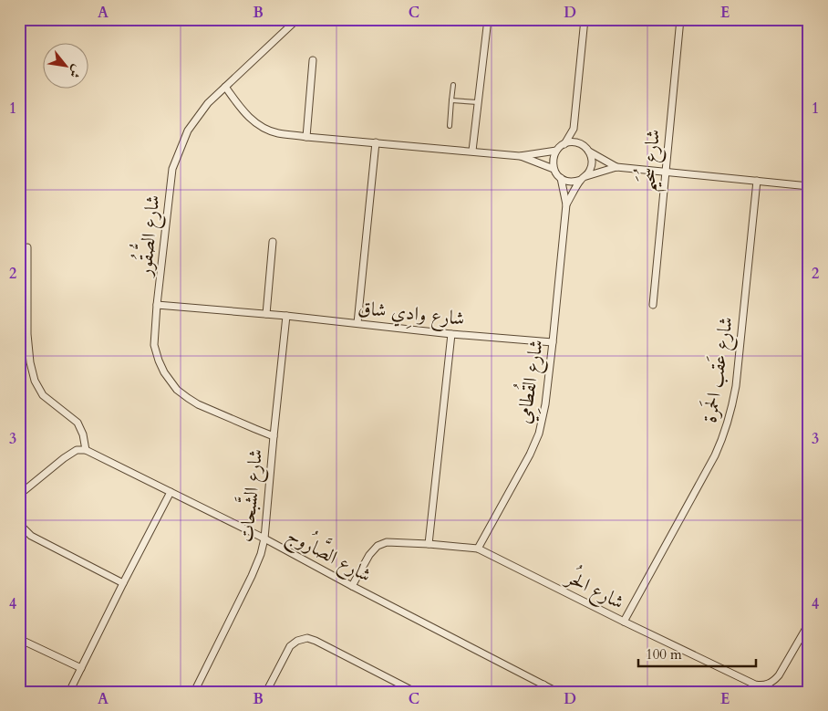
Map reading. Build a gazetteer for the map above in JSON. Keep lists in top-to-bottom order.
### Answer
{
  "streets": {
    "street": [
      "شارع سُحَيم",
      "شارع الصُّقُور",
      "شارع وادِي شاق",
      "شارع عَقب الحَمرة",
      "شارع القُطامِي",
      "شارع الشَّبحات",
      "شارع الصَّارُوج",
      "شارع الحُر"
    ]
  },
  "crossings": [
    ["شارع الصُّقُور", "شارع وادِي شاق"],
    ["شارع الصُّقُور", "شارع الشَّبحات"],
    ["شارع وادِي شاق", "شارع القُطامِي"],
    ["شارع وادِي شاق", "شارع الشَّبحات"],
    ["شارع عَقب الحَمرة", "شارع الحُر"],
    ["شارع القُطامِي", "شارع الحُر"],
    ["شارع الشَّبحات", "شارع الصَّارُوج"],
    ["شارع الصَّارُوج", "شارع الحُر"]
  ],
  "scale_bar": "100 m",
  "north": "bottom right",
  "grid": {
    "columns": [
      "A",
      "B",
      "C",
      "D",
      "E"
    ],
    "rows": [
      "1",
      "2",
      "3",
      "4"
    ]
  }
}
